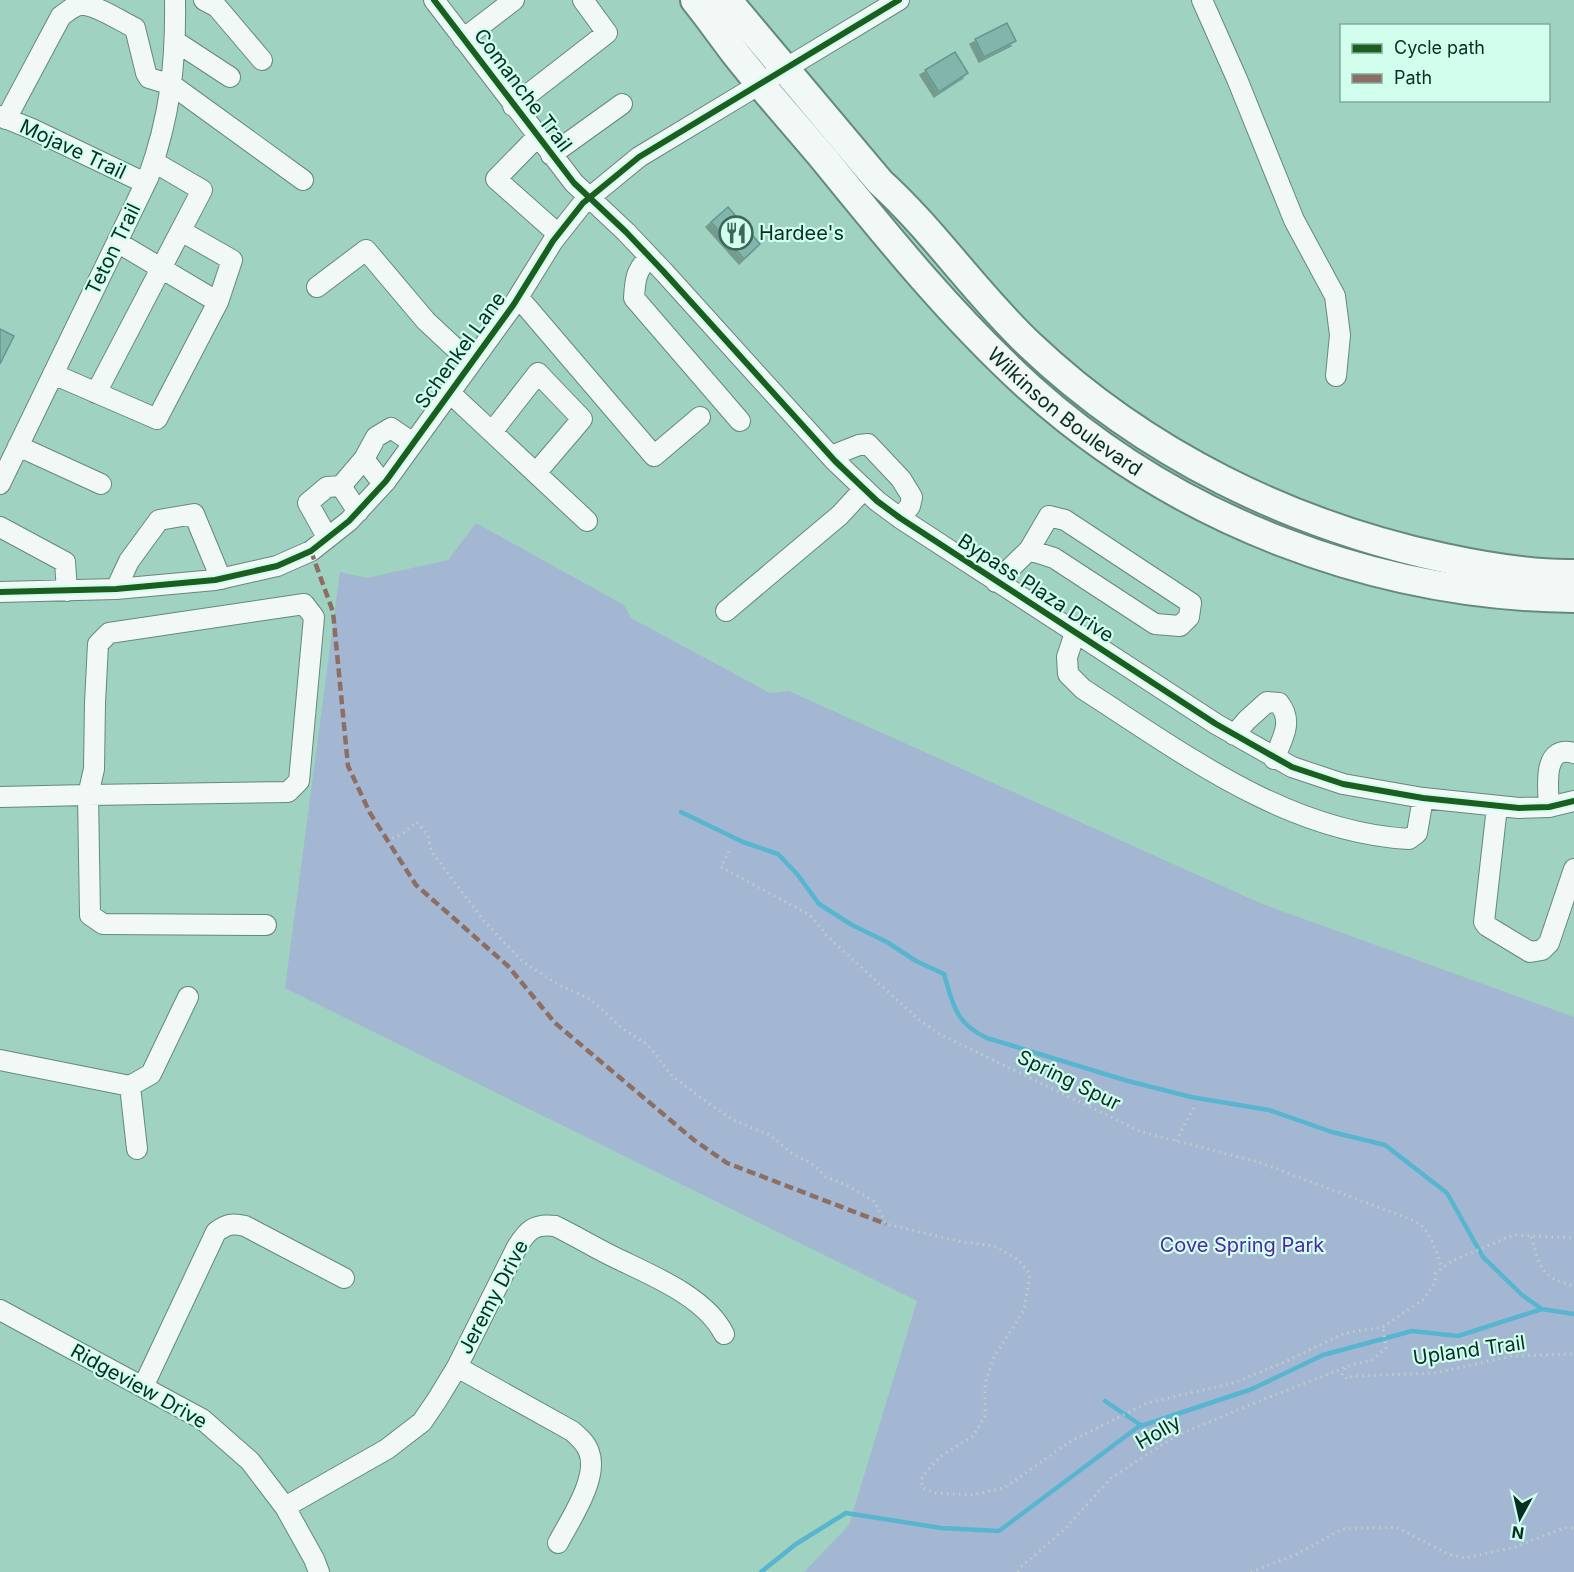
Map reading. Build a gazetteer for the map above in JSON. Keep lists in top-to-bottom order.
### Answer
{
  "streets": {
    "highway": ["Wilkinson Boulevard"],
    "street": [
      "Comanche Trail",
      "Mojave Trail",
      "Teton Trail",
      "Schenkel Lane",
      "Bypass Plaza Drive",
      "Jeremy Drive",
      "Ridgeview Drive"
    ],
    "path": ["Spring Spur", "Upland Trail", "Holly"]
  },
  "crossings": [
    ["Comanche Trail", "Schenkel Lane"],
    ["Comanche Trail", "Bypass Plaza Drive"],
    ["Mojave Trail", "Teton Trail"],
    ["Schenkel Lane", "Wilkinson Boulevard"],
    ["Schenkel Lane", "Bypass Plaza Drive"],
    ["Jeremy Drive", "Ridgeview Drive"],
    ["Upland Trail", "Holly"]
  ],
  "parks": ["Cove Spring Park"],
  "places": {
    "restaurant": ["Hardee's"]
  },
  "legend": ["Cycle path", "Path"],
  "north": "bottom"
}
